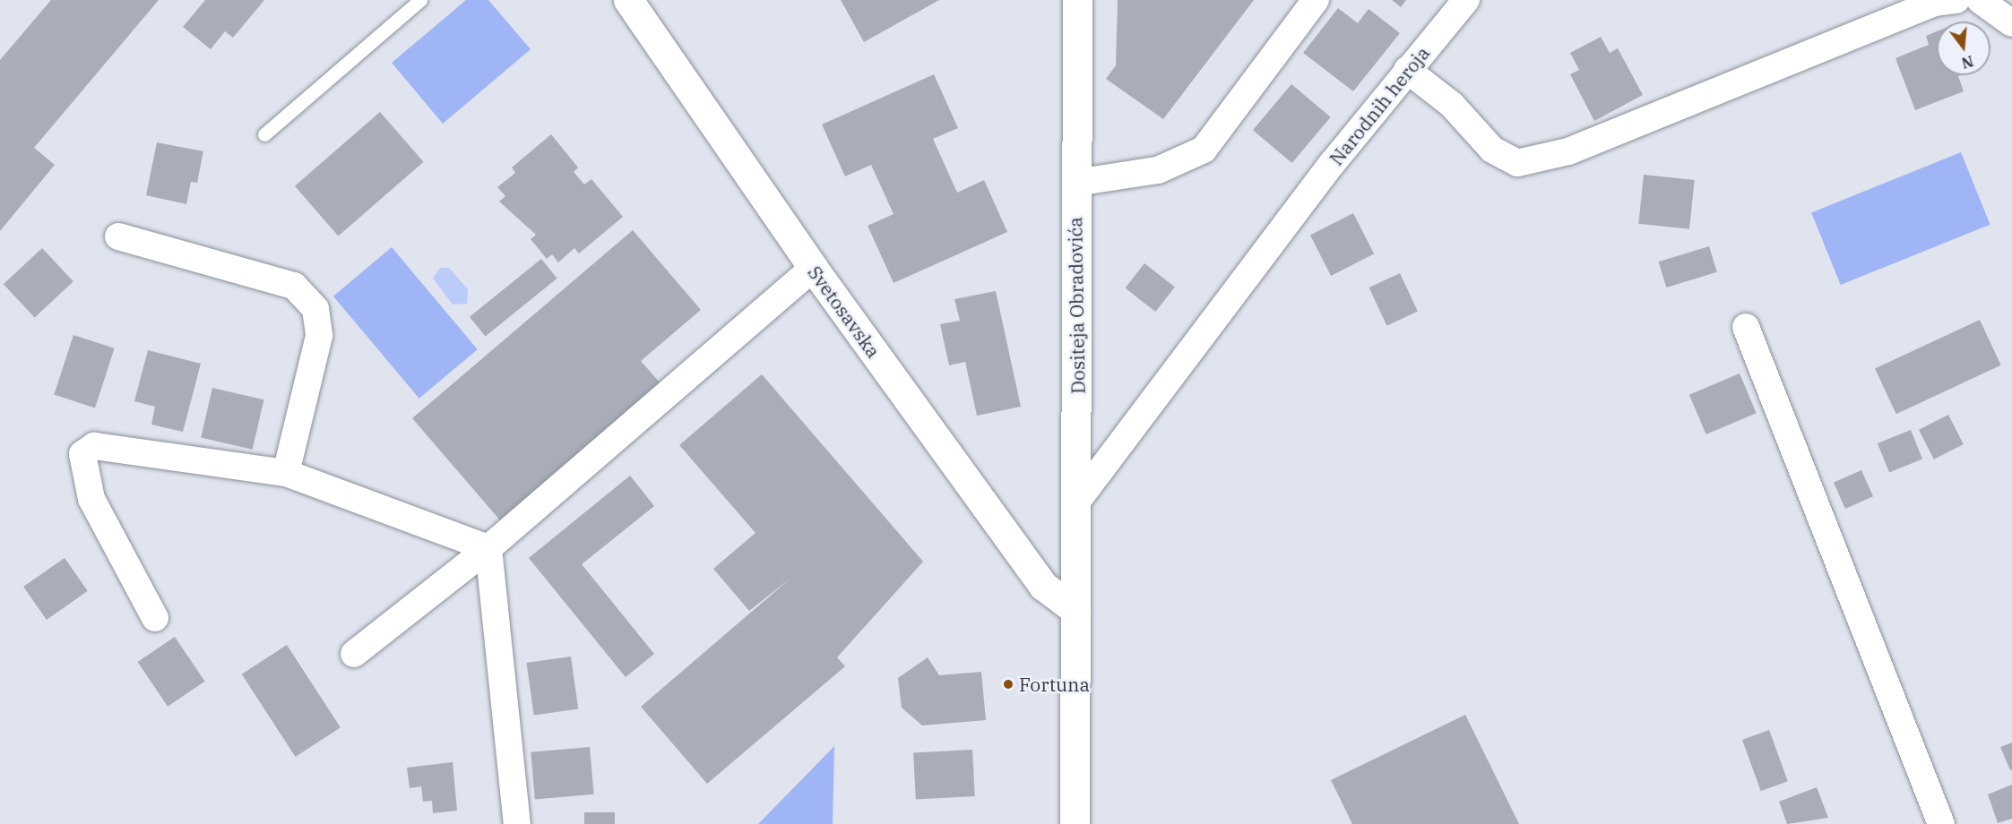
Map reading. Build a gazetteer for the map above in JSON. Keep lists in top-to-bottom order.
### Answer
{
  "streets": {
    "street": ["Narodnih heroja", "Dositeja Obradovića", "Svetosavska"]
  },
  "crossings": [
    ["Narodnih heroja", "Dositeja Obradovića"],
    ["Dositeja Obradovića", "Svetosavska"]
  ],
  "places": ["Fortuna"],
  "north": "bottom"
}
